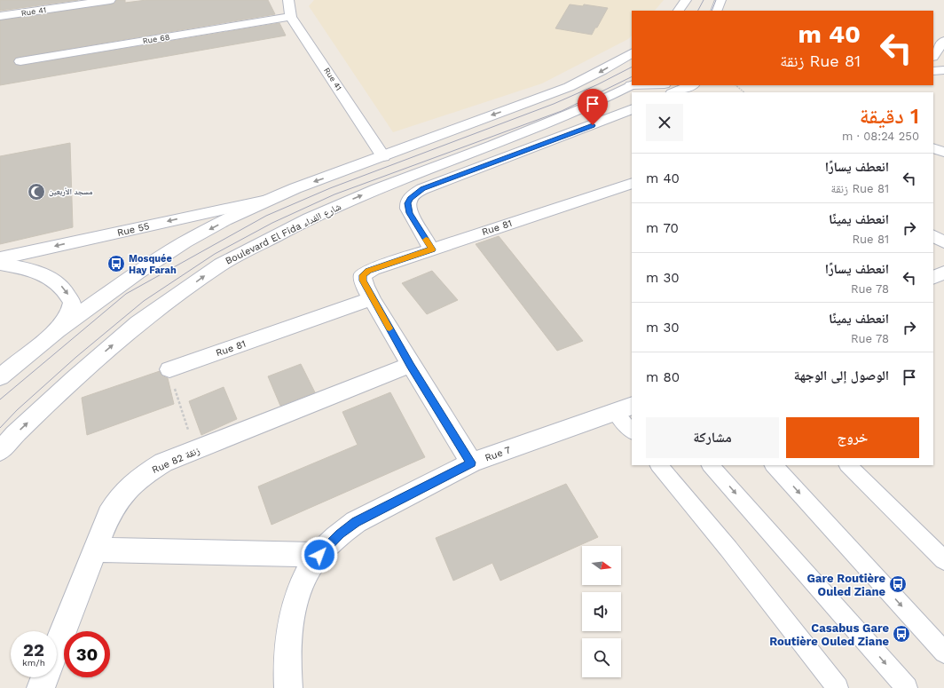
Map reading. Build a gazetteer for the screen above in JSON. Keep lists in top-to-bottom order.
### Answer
{
  "streets": {
    "street": [
      "Rue 41",
      "Rue 68",
      "Rue 81",
      "Rue 55",
      "Boulevard El Fida شارع الفداء",
      "Rue 7",
      "Rue 82 زنقة"
    ]
  },
  "crossings": [
    ["Rue 41", "Rue 68"]
  ],
  "places": {
    "mosque": ["مسجد الأربعين"],
    "bus stop": ["Mosquée Hay Farah", "Gare Routière Ouled Ziane", "Casabus Gare Routière Ouled Ziane"]
  },
  "north": "right",
  "page": {
    "turn": ["40 m", "Rue 81 زنقة"],
    "heading": ["1 دقيقة", "250 m · 08:24"],
    "list": [
      {
        "name": "انعطف يسارًا",
        "note": "Rue 81 زنقة",
        "value": "40 m"
      },
      {
        "name": "انعطف يمينًا",
        "note": "Rue 81",
        "value": "70 m"
      },
      {
        "name": "انعطف يسارًا",
        "note": "Rue 78",
        "value": "30 m"
      },
      {
        "name": "انعطف يمينًا",
        "note": "Rue 78",
        "value": "30 m"
      },
      {
        "name": "الوصول إلى الوجهة",
        "value": "80 m"
      }
    ],
    "buttons": ["خروج", "مشاركة"],
    "speed": "22 km/h",
    "limit": "30"
  }
}
